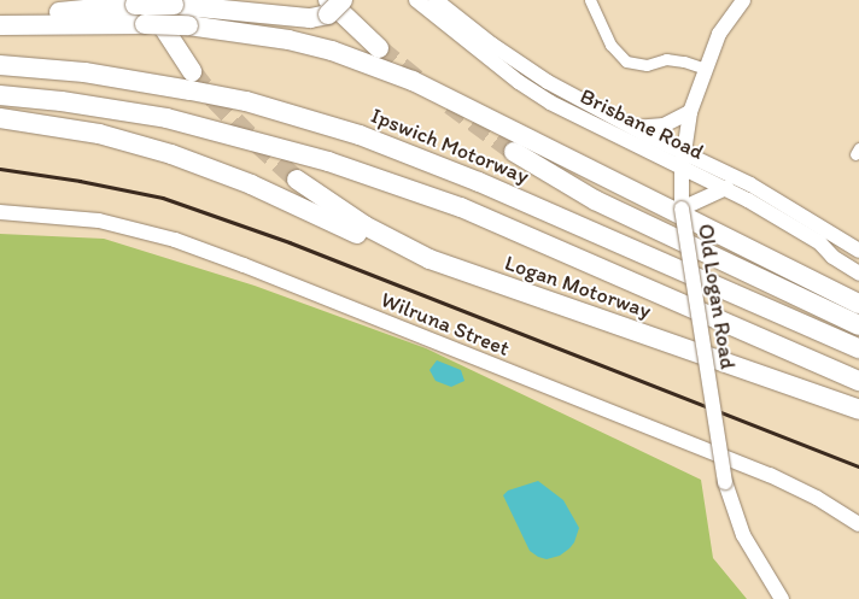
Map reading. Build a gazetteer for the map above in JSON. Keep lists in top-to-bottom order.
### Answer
{
  "streets": {
    "highway": ["Ipswich Motorway", "Logan Motorway"],
    "main road": ["Brisbane Road", "Old Logan Road", "Wilruna Street"]
  },
  "crossings": [
    ["Brisbane Road", "Old Logan Road"]
  ]
}
